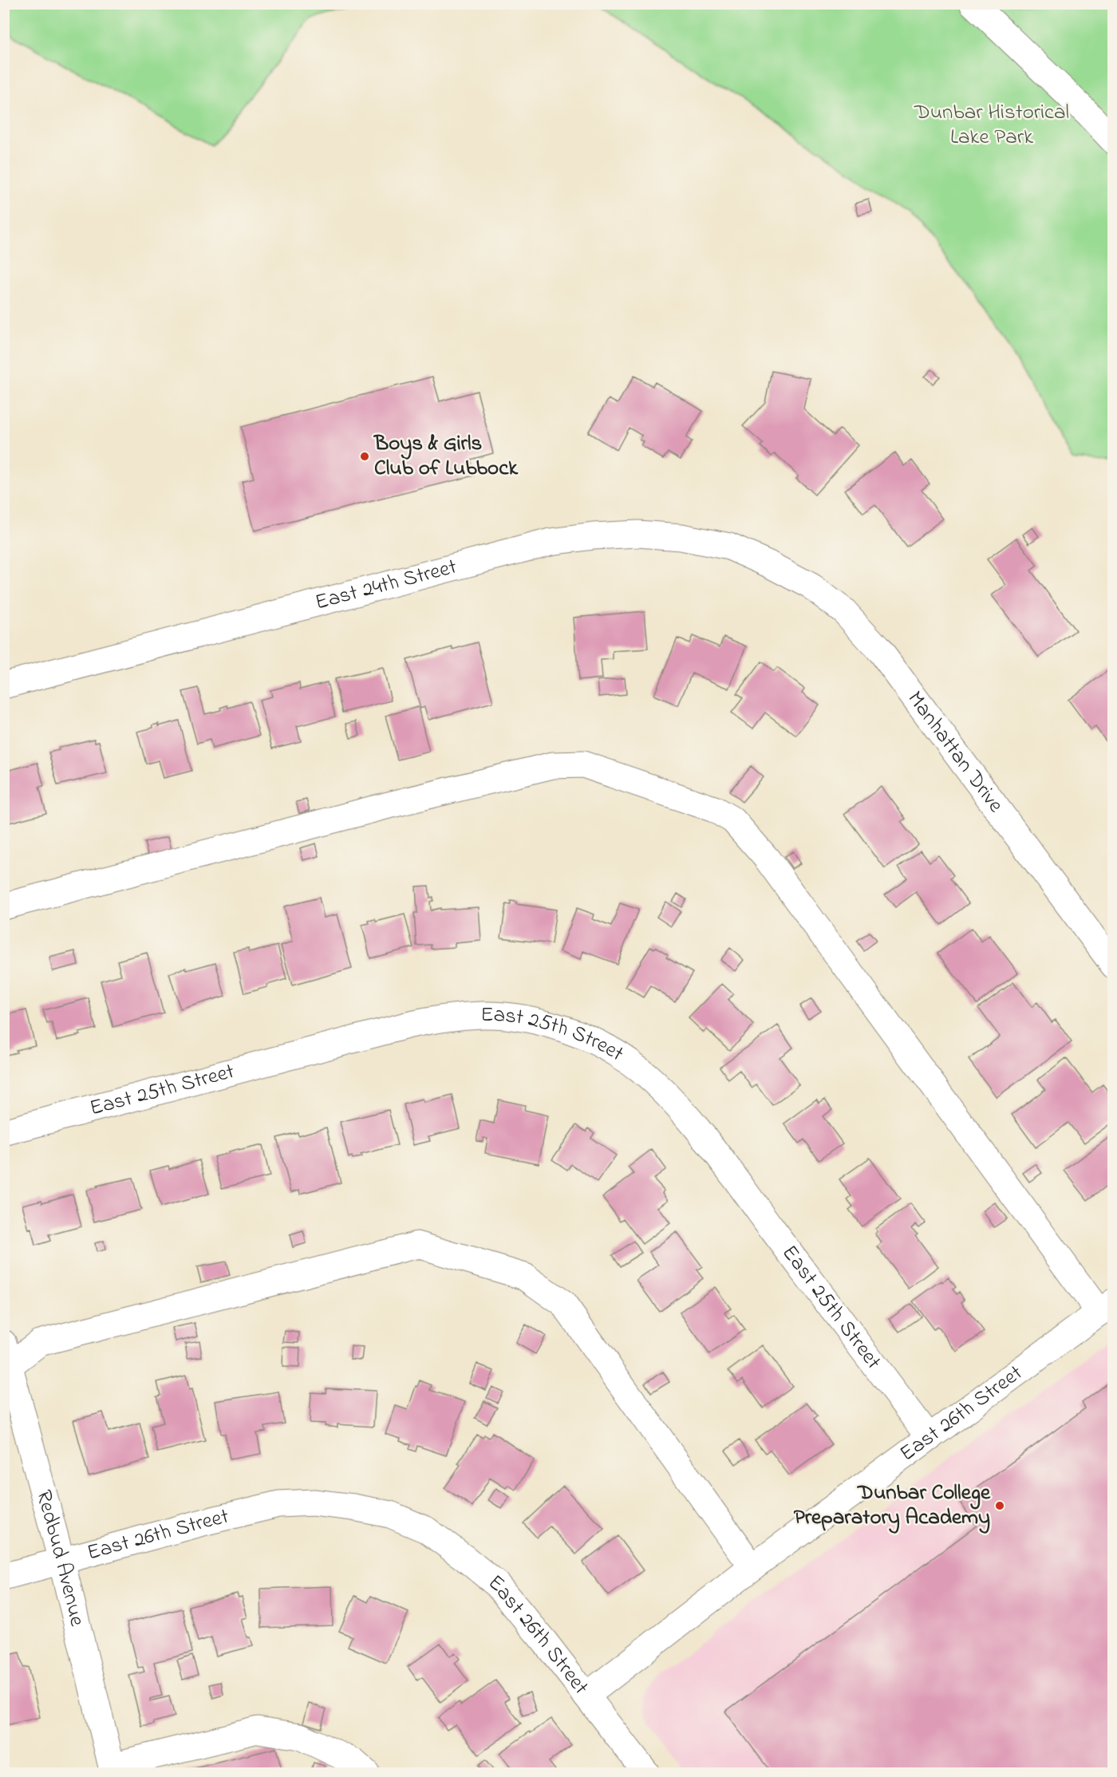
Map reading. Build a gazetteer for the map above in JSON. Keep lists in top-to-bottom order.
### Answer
{
  "streets": {
    "street": [
      "East 24th Street",
      "Manhattan Drive",
      "East 25th Street",
      "East 26th Street",
      "Redbud Avenue"
    ]
  },
  "crossings": [
    ["East 24th Street", "Manhattan Drive"],
    ["East 25th Street", "East 26th Street"],
    ["East 26th Street", "Redbud Avenue"]
  ],
  "parks": ["Dunbar Historical Lake Park"],
  "places": ["Boys & Girls Club of Lubbock", "Dunbar College Preparatory Academy"]
}
